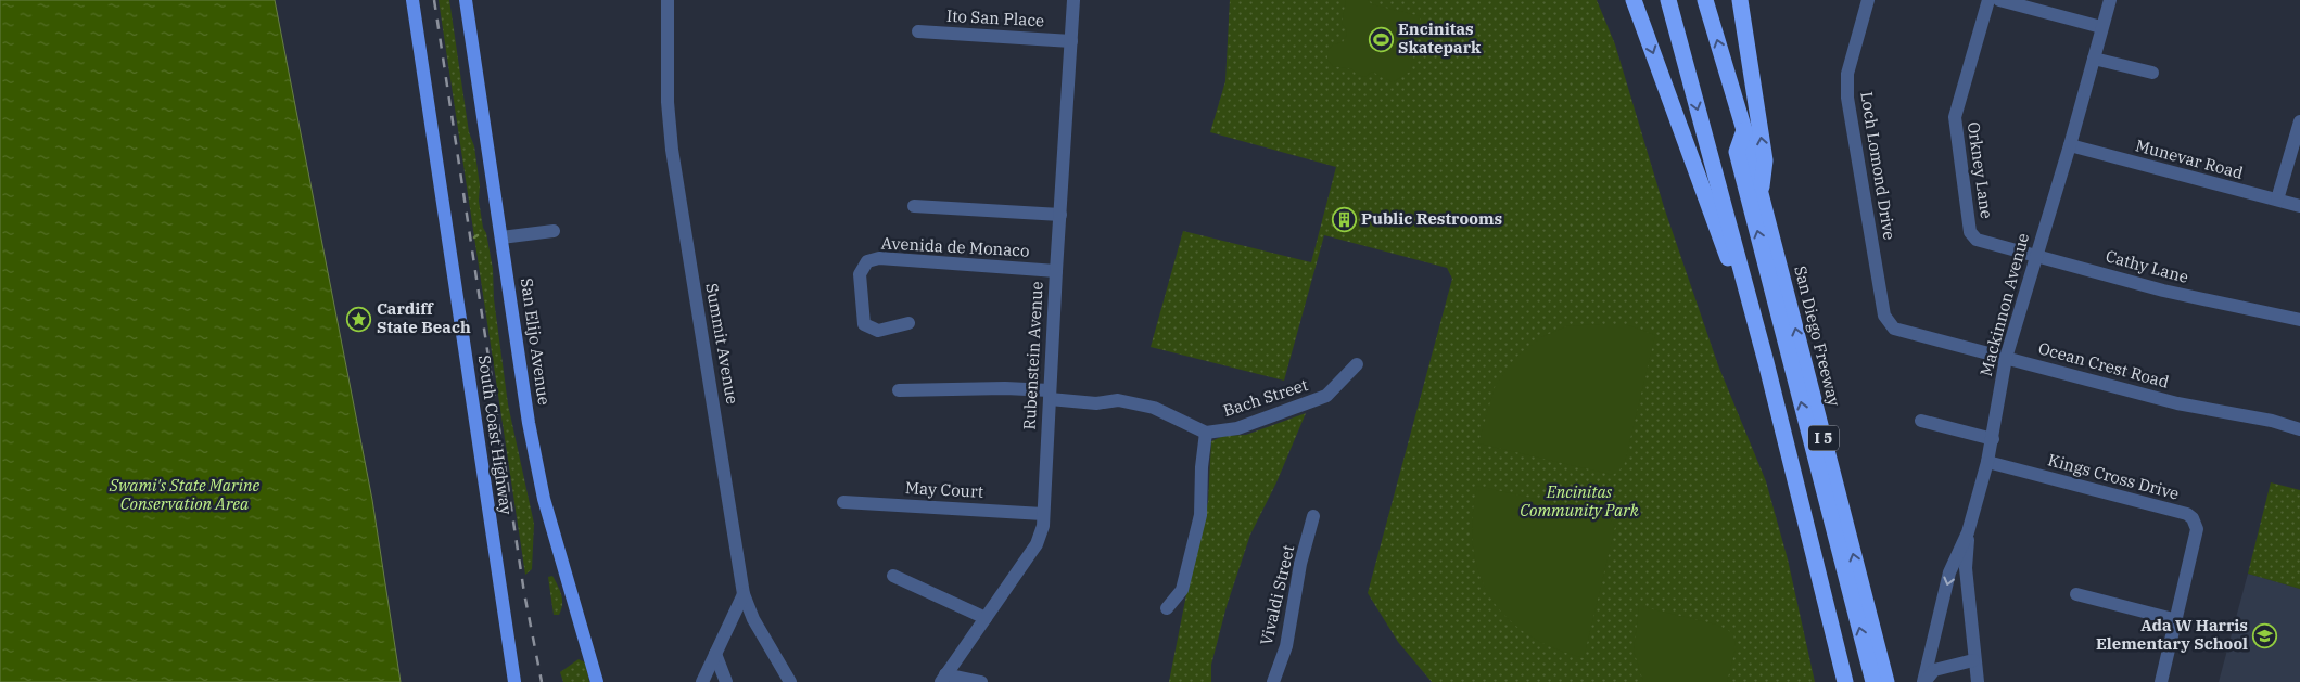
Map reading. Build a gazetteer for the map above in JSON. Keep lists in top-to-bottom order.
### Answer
{
  "streets": {
    "highway": ["San Diego Freeway", "I 5"],
    "main road": ["San Elijo Avenue", "South Coast Highway"],
    "street": [
      "Ito San Place",
      "Munevar Road",
      "Loch Lomond Drive",
      "Orkney Lane",
      "Avenida de Monaco",
      "Cathy Lane",
      "Mackinnon Avenue",
      "Summit Avenue",
      "Rubenstein Avenue",
      "Ocean Crest Road",
      "Bach Street",
      "Kings Cross Drive",
      "May Court",
      "Vivaldi Street"
    ]
  },
  "crossings": [
    ["Ito San Place", "Rubenstein Avenue"],
    ["Munevar Road", "Mackinnon Avenue"],
    ["Loch Lomond Drive", "Ocean Crest Road"],
    ["Orkney Lane", "Cathy Lane"],
    ["Avenida de Monaco", "Rubenstein Avenue"],
    ["Cathy Lane", "Mackinnon Avenue"],
    ["Mackinnon Avenue", "Ocean Crest Road"],
    ["Mackinnon Avenue", "Kings Cross Drive"],
    ["Rubenstein Avenue", "Bach Street"],
    ["Rubenstein Avenue", "May Court"]
  ],
  "parks": ["Swami's State Marine Conservation Area", "Encinitas Community Park"],
  "places": {
    "sports": ["Encinitas Skatepark"],
    "building": ["Public Restrooms"],
    "place": ["Cardiff State Beach"],
    "school or university": ["Ada W Harris Elementary School"]
  }
}
